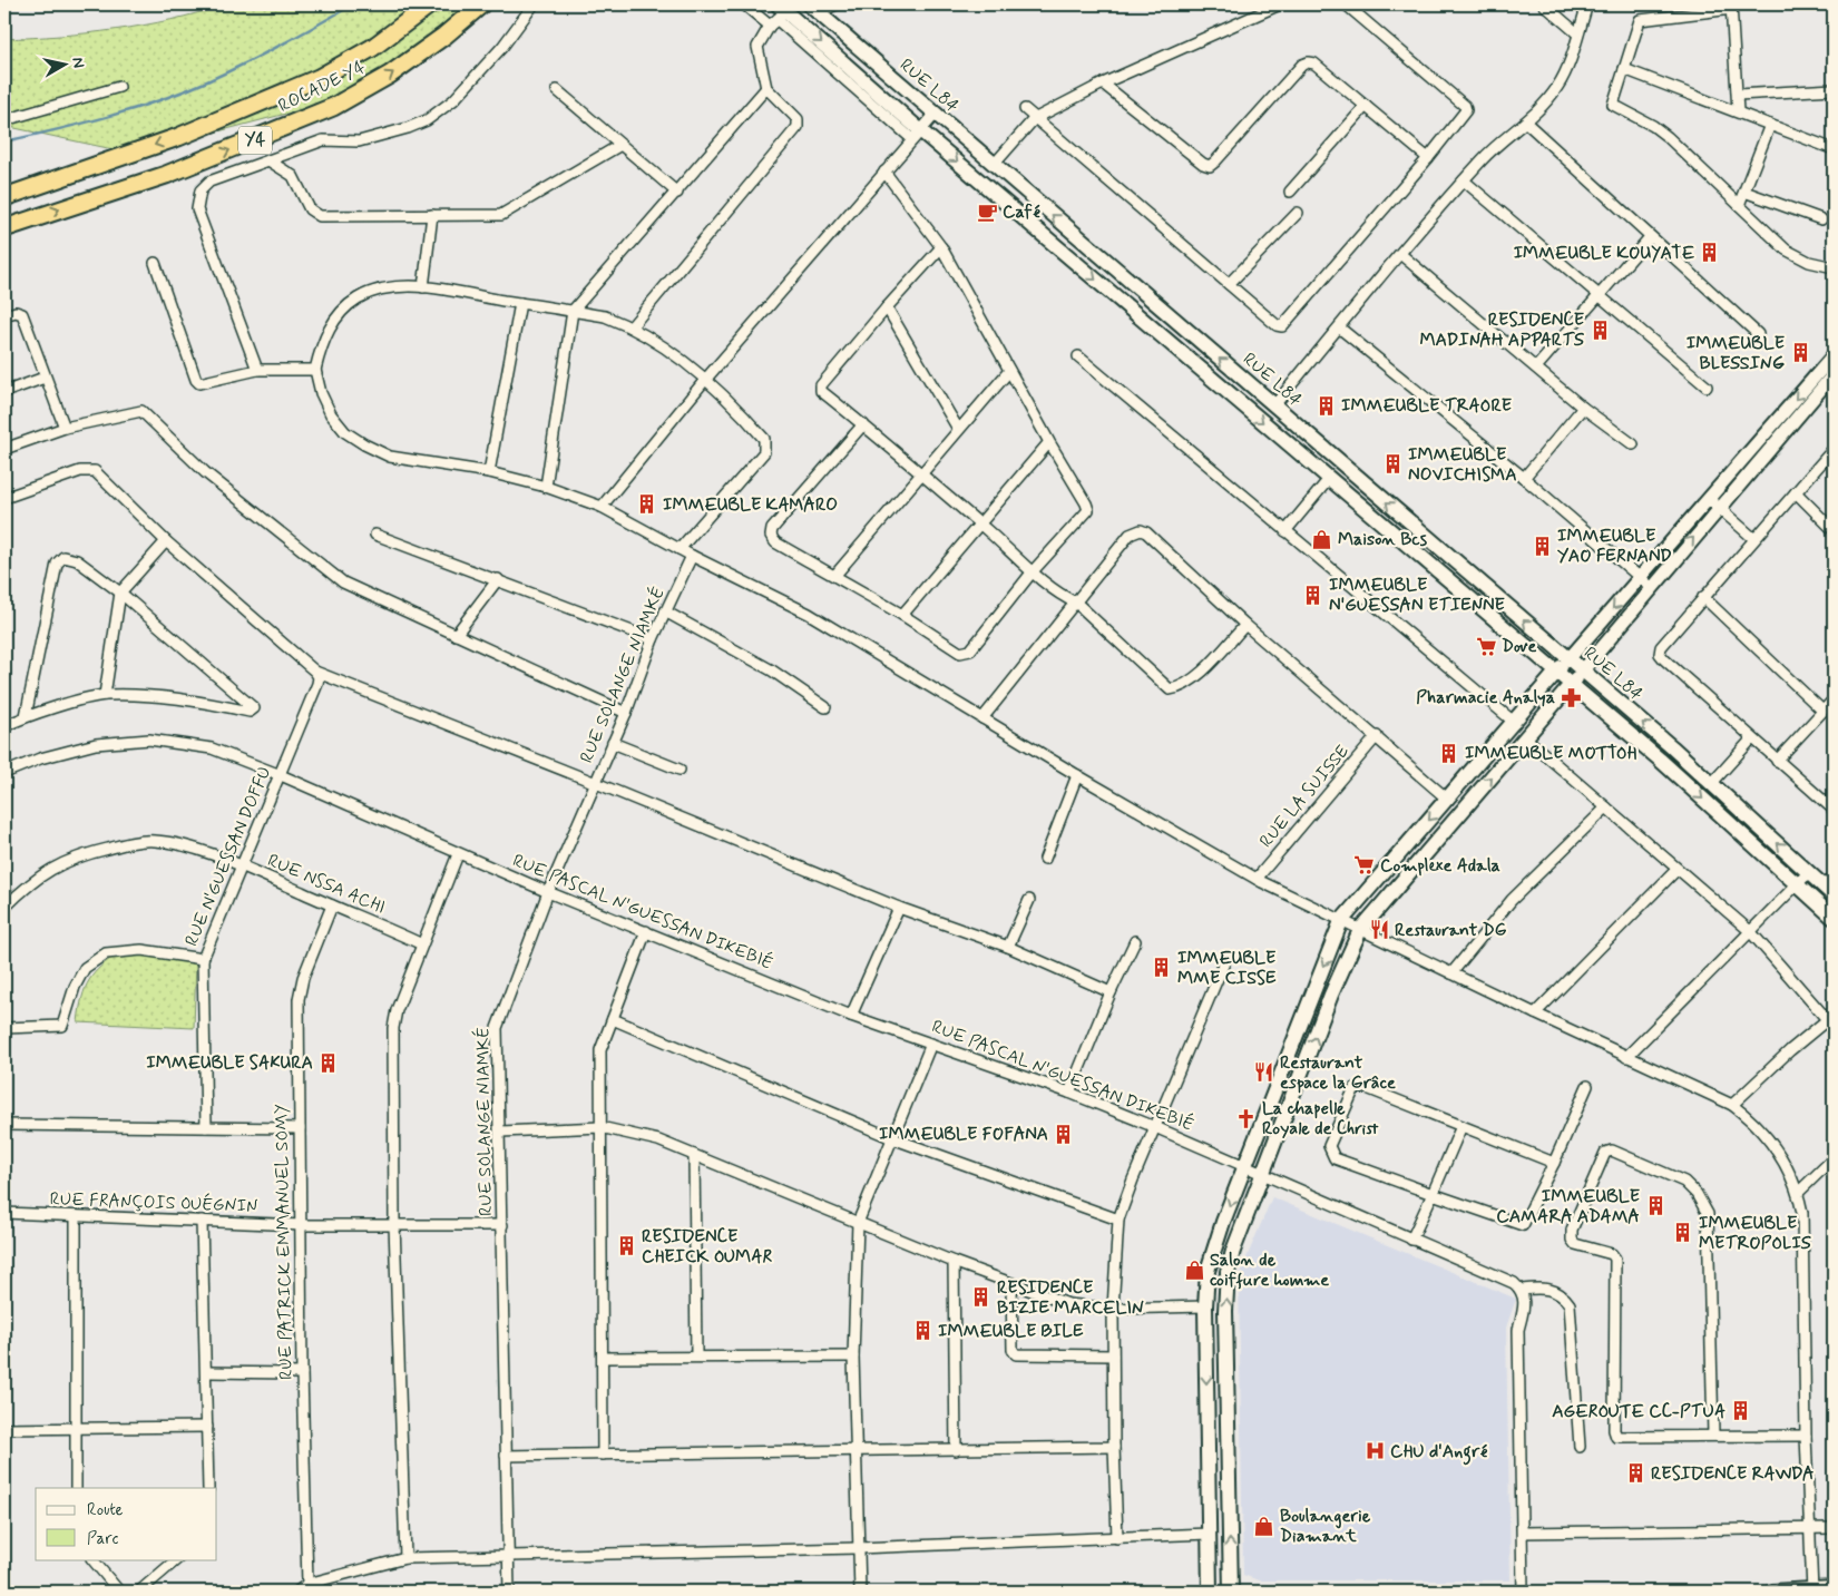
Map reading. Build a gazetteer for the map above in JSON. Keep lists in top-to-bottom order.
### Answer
{
  "streets": {
    "highway": ["ROCADE Y4", "Y4"],
    "main road": ["RUE L84"],
    "street": [
      "RUE SOLANGE NIAMKÉ",
      "RUE LA SUISSE",
      "RUE N'GUESSAN DOFFU",
      "RUE NSSA ACHI",
      "RUE PASCAL N'GUESSAN DIKEBIÉ",
      "RUE FRANÇOIS OUÉGNIN",
      "RUE PATRICK EMMANUEL SOMY"
    ]
  },
  "crossings": [
    ["RUE SOLANGE NIAMKÉ", "RUE PASCAL N'GUESSAN DIKEBIÉ"],
    ["RUE SOLANGE NIAMKÉ", "RUE FRANÇOIS OUÉGNIN"],
    ["RUE N'GUESSAN DOFFU", "RUE NSSA ACHI"],
    ["RUE N'GUESSAN DOFFU", "RUE PASCAL N'GUESSAN DIKEBIÉ"],
    ["RUE NSSA ACHI", "RUE PATRICK EMMANUEL SOMY"],
    ["RUE FRANÇOIS OUÉGNIN", "RUE PATRICK EMMANUEL SOMY"]
  ],
  "places": {
    "cafe": ["Café"],
    "building": [
      "IMMEUBLE KOUYATE",
      "RESIDENCE MADINAH APPARTS",
      "IMMEUBLE BLESSING",
      "IMMEUBLE TRAORE",
      "IMMEUBLE NOVICHISMA",
      "IMMEUBLE KAMARO",
      "IMMEUBLE YAO FERNAND",
      "IMMEUBLE N'GUESSAN ETIENNE",
      "IMMEUBLE MOTTOH",
      "IMMEUBLE MME CISSE",
      "IMMEUBLE SAKURA",
      "IMMEUBLE FOFANA",
      "IMMEUBLE CAMARA ADAMA",
      "IMMEUBLE METROPOLIS",
      "RESIDENCE CHEICK OUMAR",
      "RESIDENCE BIZIE MARCELIN",
      "IMMEUBLE BILE",
      "AGEROUTE CC-PTUA",
      "RESIDENCE RAWDA"
    ],
    "shop": ["Maison Bcs", "Salon de coiffure homme", "Boulangerie Diamant"],
    "supermarket": ["Dove", "Complexe Adala"],
    "pharmacy": ["Pharmacie Analya"],
    "restaurant": ["Restaurant DG", "Restaurant espace la Grâce"],
    "church": ["La chapelle Royale de Christ"],
    "hospital": ["CHU d'Angré"]
  },
  "legend": ["Route", "Parc"],
  "north": "right"
}
